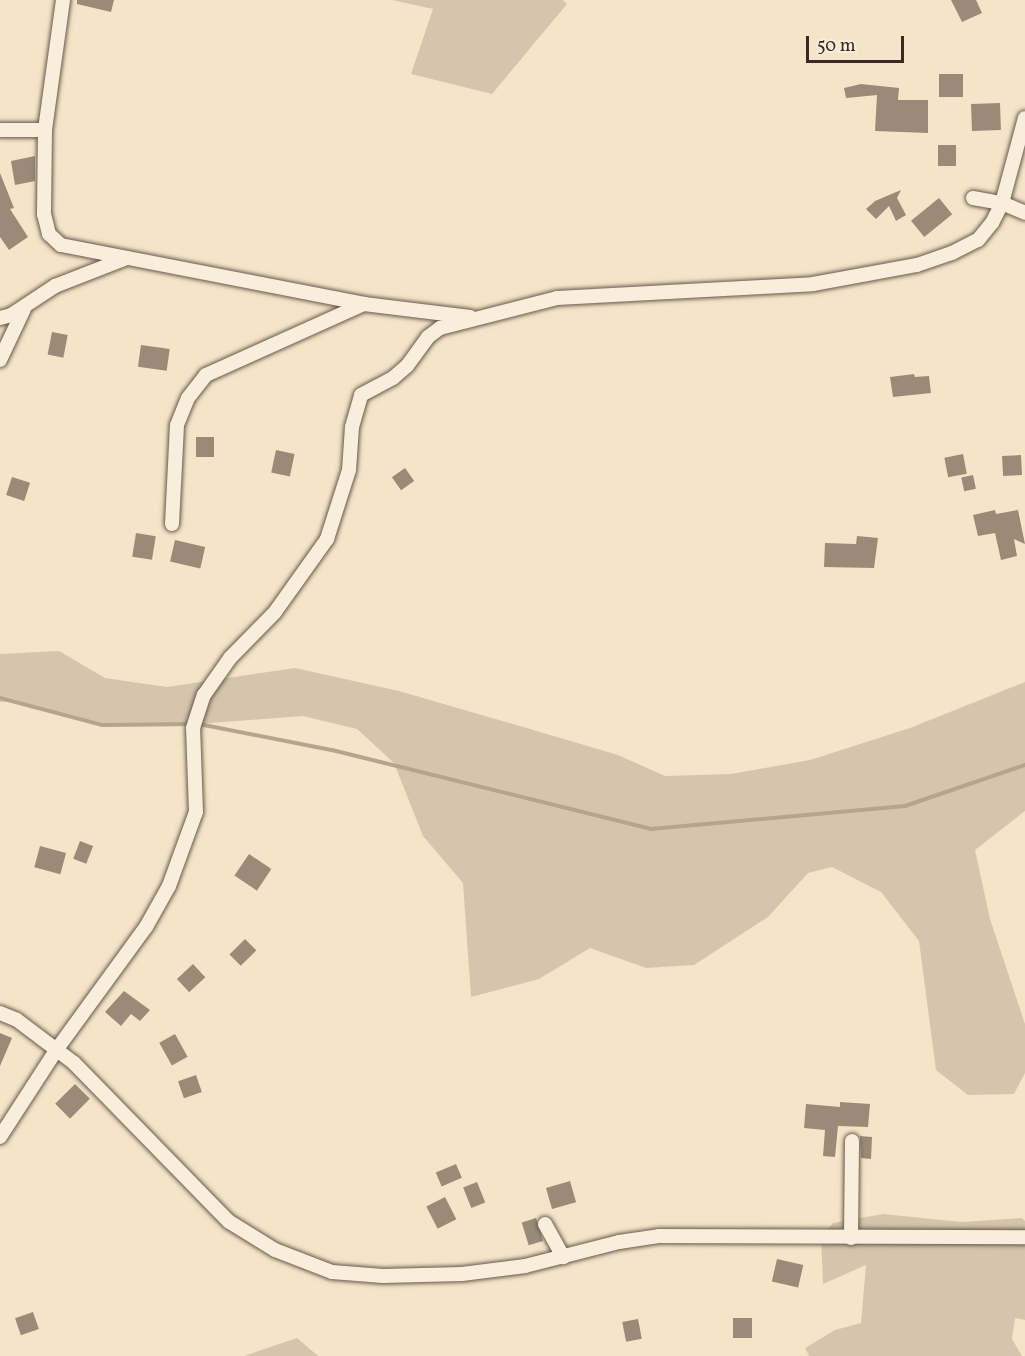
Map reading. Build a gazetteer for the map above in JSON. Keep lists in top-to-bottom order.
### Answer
{
  "scale_bar": "50 m"
}
